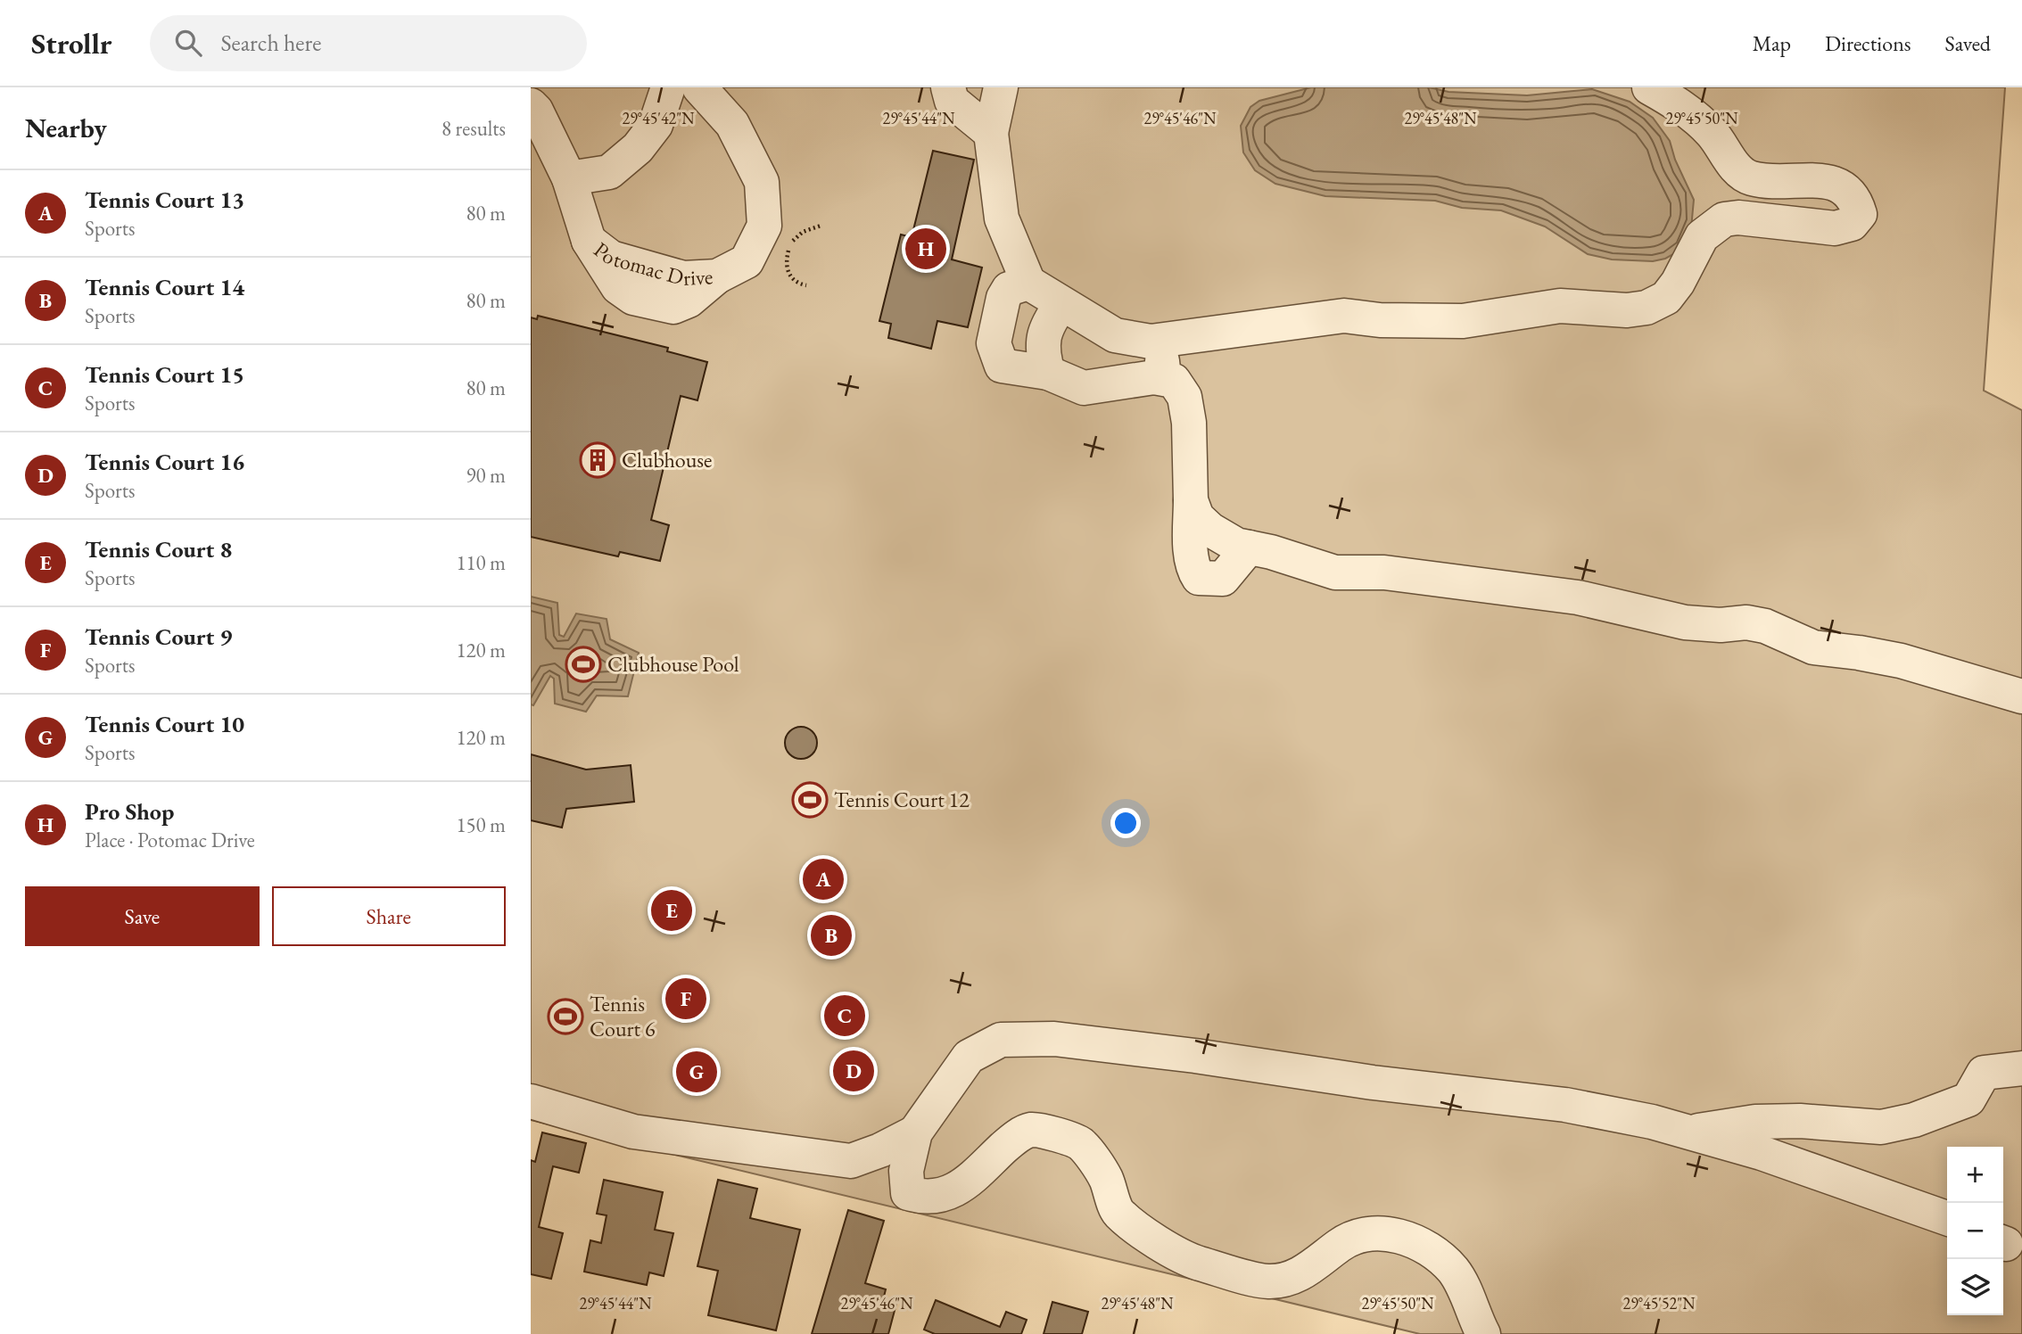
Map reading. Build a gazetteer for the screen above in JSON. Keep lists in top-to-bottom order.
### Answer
{
  "streets": {
    "street": ["Potomac Drive"]
  },
  "places": {
    "building": ["Clubhouse"],
    "sports": ["Clubhouse Pool", "Tennis Court 12", "Tennis Court 6"]
  },
  "page": {
    "header": "Strollr",
    "search": "Search here",
    "nav": ["Map", "Directions", "Saved"],
    "heading": ["Nearby", "8 results"],
    "list": [
      {
        "mark": "A",
        "name": "Tennis Court 13",
        "note": "Sports",
        "value": "80 m"
      },
      {
        "mark": "B",
        "name": "Tennis Court 14",
        "note": "Sports",
        "value": "80 m"
      },
      {
        "mark": "C",
        "name": "Tennis Court 15",
        "note": "Sports",
        "value": "80 m"
      },
      {
        "mark": "D",
        "name": "Tennis Court 16",
        "note": "Sports",
        "value": "90 m"
      },
      {
        "mark": "E",
        "name": "Tennis Court 8",
        "note": "Sports",
        "value": "110 m"
      },
      {
        "mark": "F",
        "name": "Tennis Court 9",
        "note": "Sports",
        "value": "120 m"
      },
      {
        "mark": "G",
        "name": "Tennis Court 10",
        "note": "Sports",
        "value": "120 m"
      },
      {
        "mark": "H",
        "name": "Pro Shop",
        "note": "Place · Potomac Drive",
        "value": "150 m"
      }
    ],
    "pins": [
      "H",
      "A",
      "E",
      "B",
      "F",
      "C",
      "D",
      "G"
    ],
    "buttons": ["Save", "Share"],
    "map_buttons": ["+", "−"]
  },
  "coordinates": [
    "29°45'44\"N",
    "29°45'46\"N",
    "29°45'48\"N",
    "29°45'50\"N",
    "29°45'42\"N",
    "29°45'52\"N"
  ]
}
